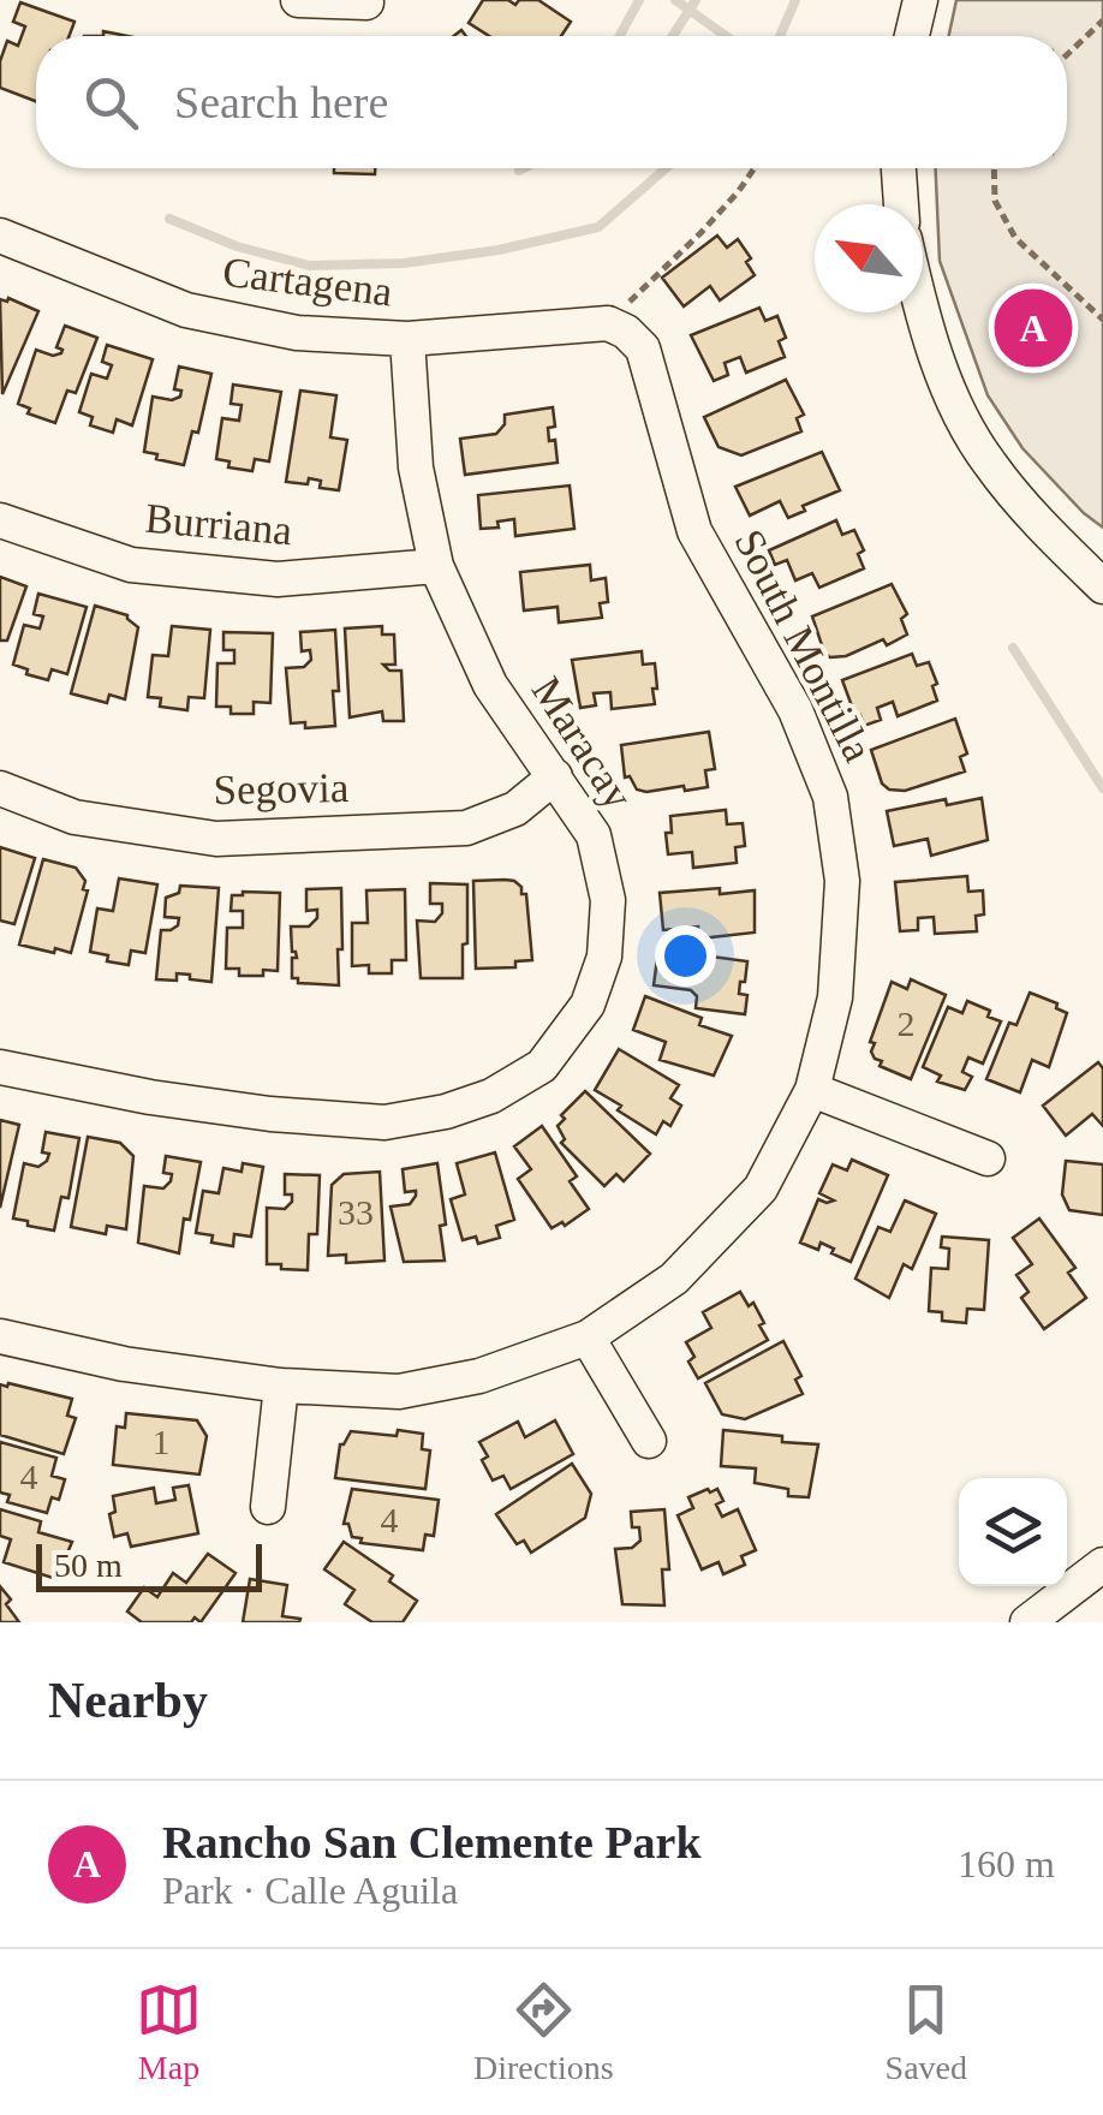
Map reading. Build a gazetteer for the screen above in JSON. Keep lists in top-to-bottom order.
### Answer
{
  "streets": {
    "street": [
      "Cartagena",
      "Burriana",
      "South Montilla",
      "Maracay",
      "Segovia"
    ]
  },
  "crossings": [
    ["Cartagena", "South Montilla"],
    ["Cartagena", "Maracay"],
    ["Burriana", "Maracay"],
    ["Maracay", "Segovia"]
  ],
  "house_numbers": [
    "2",
    "33",
    "1",
    "4",
    "4"
  ],
  "scale_bar": "50 m",
  "north": "top left",
  "page": {
    "search": "Search here",
    "pins": "A",
    "scale": "50 m",
    "heading": "Nearby",
    "list": [
      {
        "mark": "A",
        "name": "Rancho San Clemente Park",
        "note": "Park · Calle Aguila",
        "value": "160 m"
      }
    ],
    "nav": ["Map", "Directions", "Saved"]
  }
}
